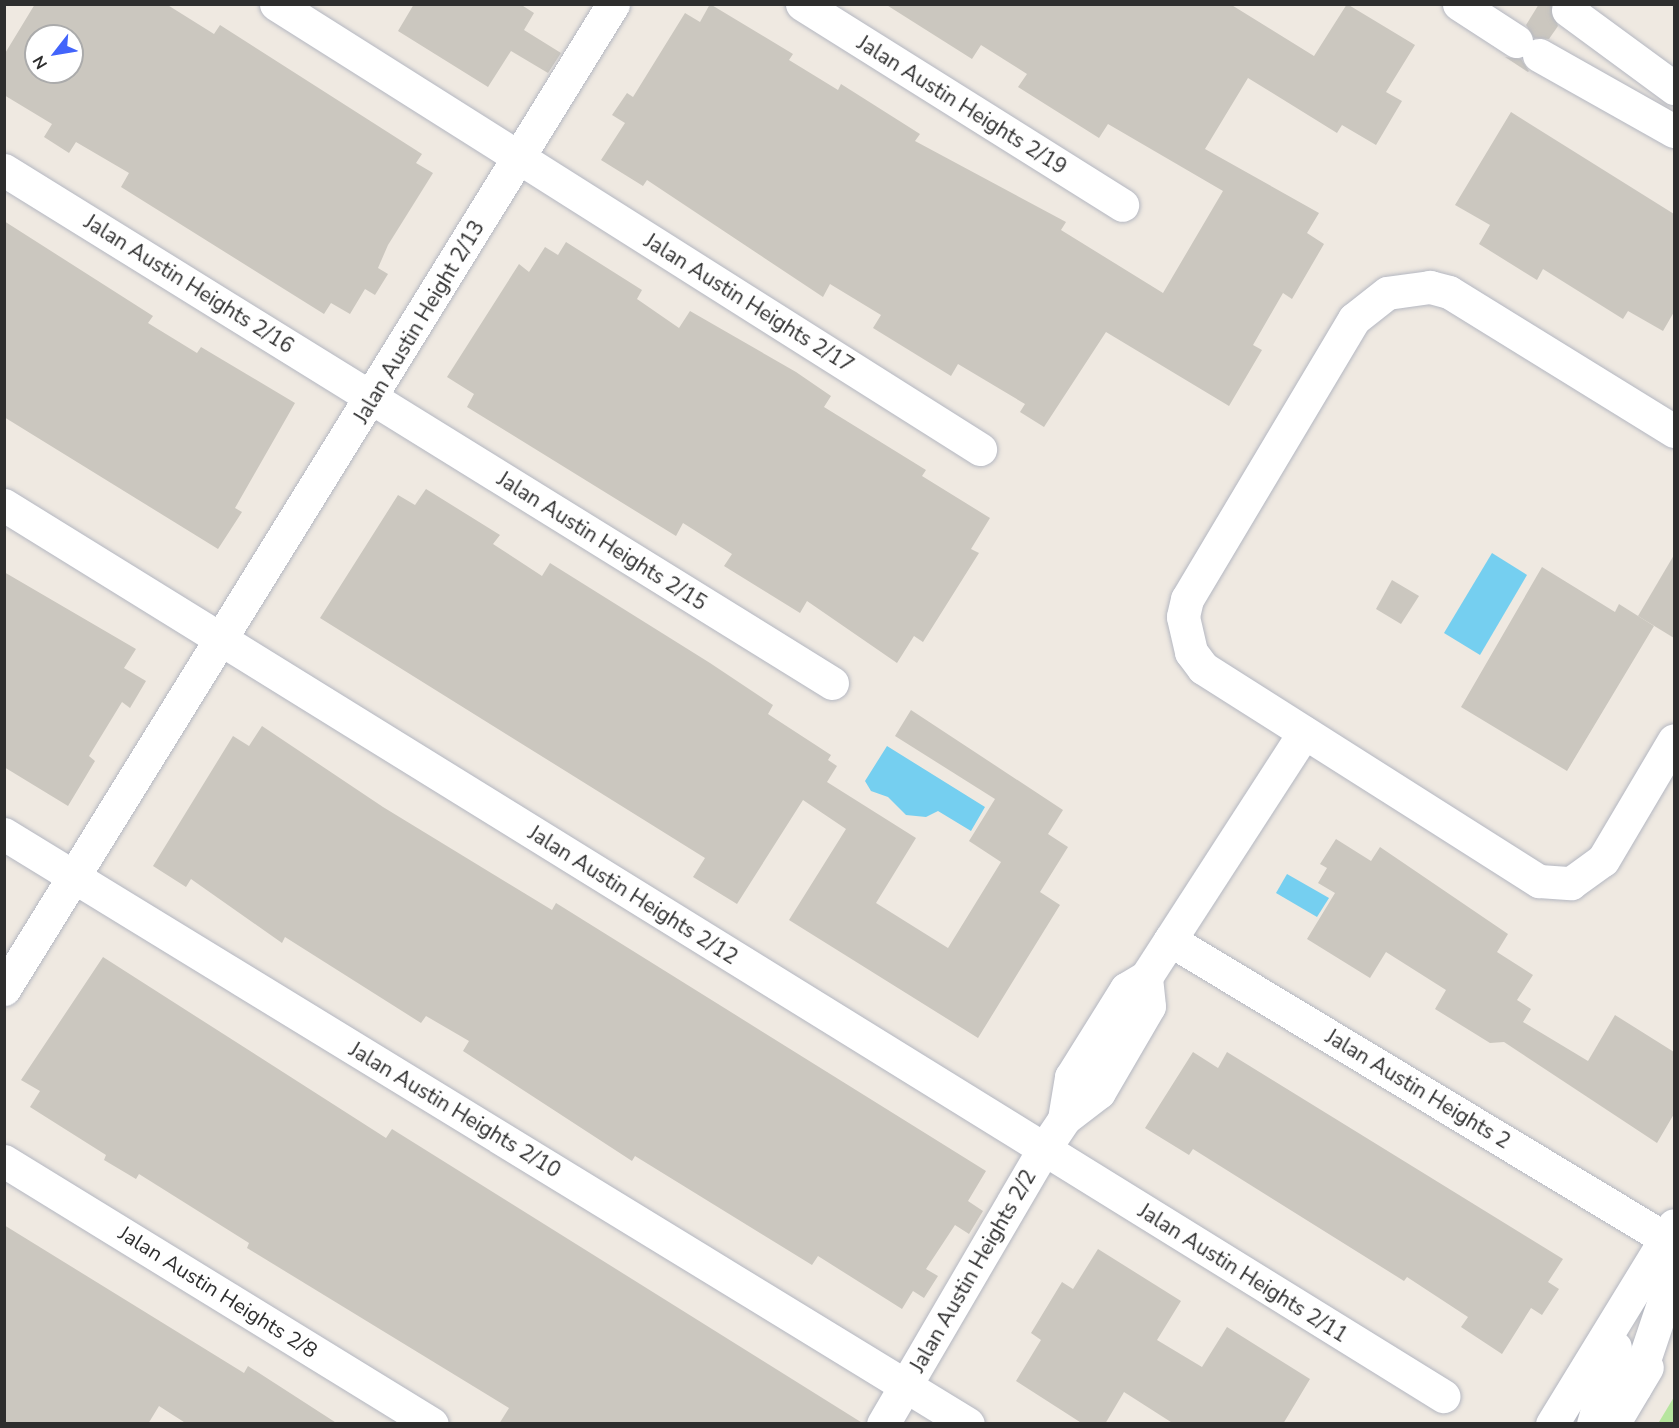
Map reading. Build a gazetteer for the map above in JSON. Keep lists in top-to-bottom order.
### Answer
{
  "streets": {
    "street": [
      "Jalan Austin Heights 2/19",
      "Jalan Austin Heights 2/16",
      "Jalan Austin Heights 2/17",
      "Jalan Austin Height 2/13",
      "Jalan Austin Heights 2/15",
      "Jalan Austin Heights 2/12",
      "Jalan Austin Heights 2",
      "Jalan Austin Heights 2/10",
      "Jalan Austin Heights 2/2",
      "Jalan Austin Heights 2/11",
      "Jalan Austin Heights 2/8"
    ]
  },
  "crossings": [
    ["Jalan Austin Heights 2/16", "Jalan Austin Height 2/13"],
    ["Jalan Austin Heights 2/16", "Jalan Austin Heights 2/15"],
    ["Jalan Austin Heights 2/17", "Jalan Austin Height 2/13"],
    ["Jalan Austin Height 2/13", "Jalan Austin Heights 2/15"],
    ["Jalan Austin Height 2/13", "Jalan Austin Heights 2/12"],
    ["Jalan Austin Height 2/13", "Jalan Austin Heights 2/10"],
    ["Jalan Austin Heights 2/12", "Jalan Austin Heights 2/2"],
    ["Jalan Austin Heights 2/12", "Jalan Austin Heights 2/11"],
    ["Jalan Austin Heights 2", "Jalan Austin Heights 2/2"],
    ["Jalan Austin Heights 2/10", "Jalan Austin Heights 2/2"],
    ["Jalan Austin Heights 2/2", "Jalan Austin Heights 2/11"]
  ],
  "north": "bottom left"
}
